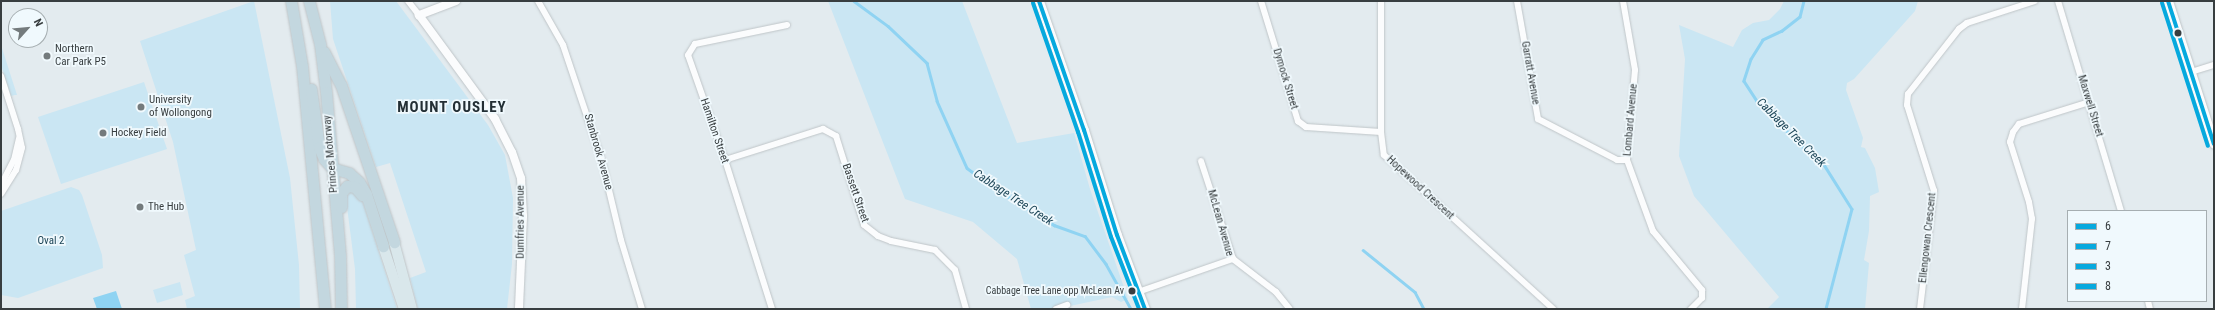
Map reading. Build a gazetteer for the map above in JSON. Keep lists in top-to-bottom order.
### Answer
{
  "streets": {
    "highway": ["Princes Motorway"],
    "street": [
      "Garratt Avenue",
      "Dymock Street",
      "Maxwell Street",
      "Lombard Avenue",
      "Hamilton Street",
      "Stanbrook Avenue",
      "Hopewood Crescent",
      "Bassett Street",
      "Dumfries Avenue",
      "McLean Avenue",
      "Ellengowan Crescent"
    ]
  },
  "crossings": [
    ["Garratt Avenue", "Lombard Avenue"],
    ["Dymock Street", "Hopewood Crescent"],
    ["Hamilton Street", "Bassett Street"]
  ],
  "districts": ["MOUNT OUSLEY"],
  "water": ["Cabbage Tree Creek"],
  "parks": ["Oval 2"],
  "places": [
    "Northern Car Park P5",
    "University of Wollongong",
    "Hockey Field",
    "The Hub",
    "Cabbage Tree Lane opp McLean Av"
  ],
  "lines": [
    "transit line 6",
    "transit line 3",
    "transit line 7",
    "transit line 8"
  ],
  "legend": [
    "6",
    "7",
    "3",
    "8"
  ],
  "north": "top right"
}
